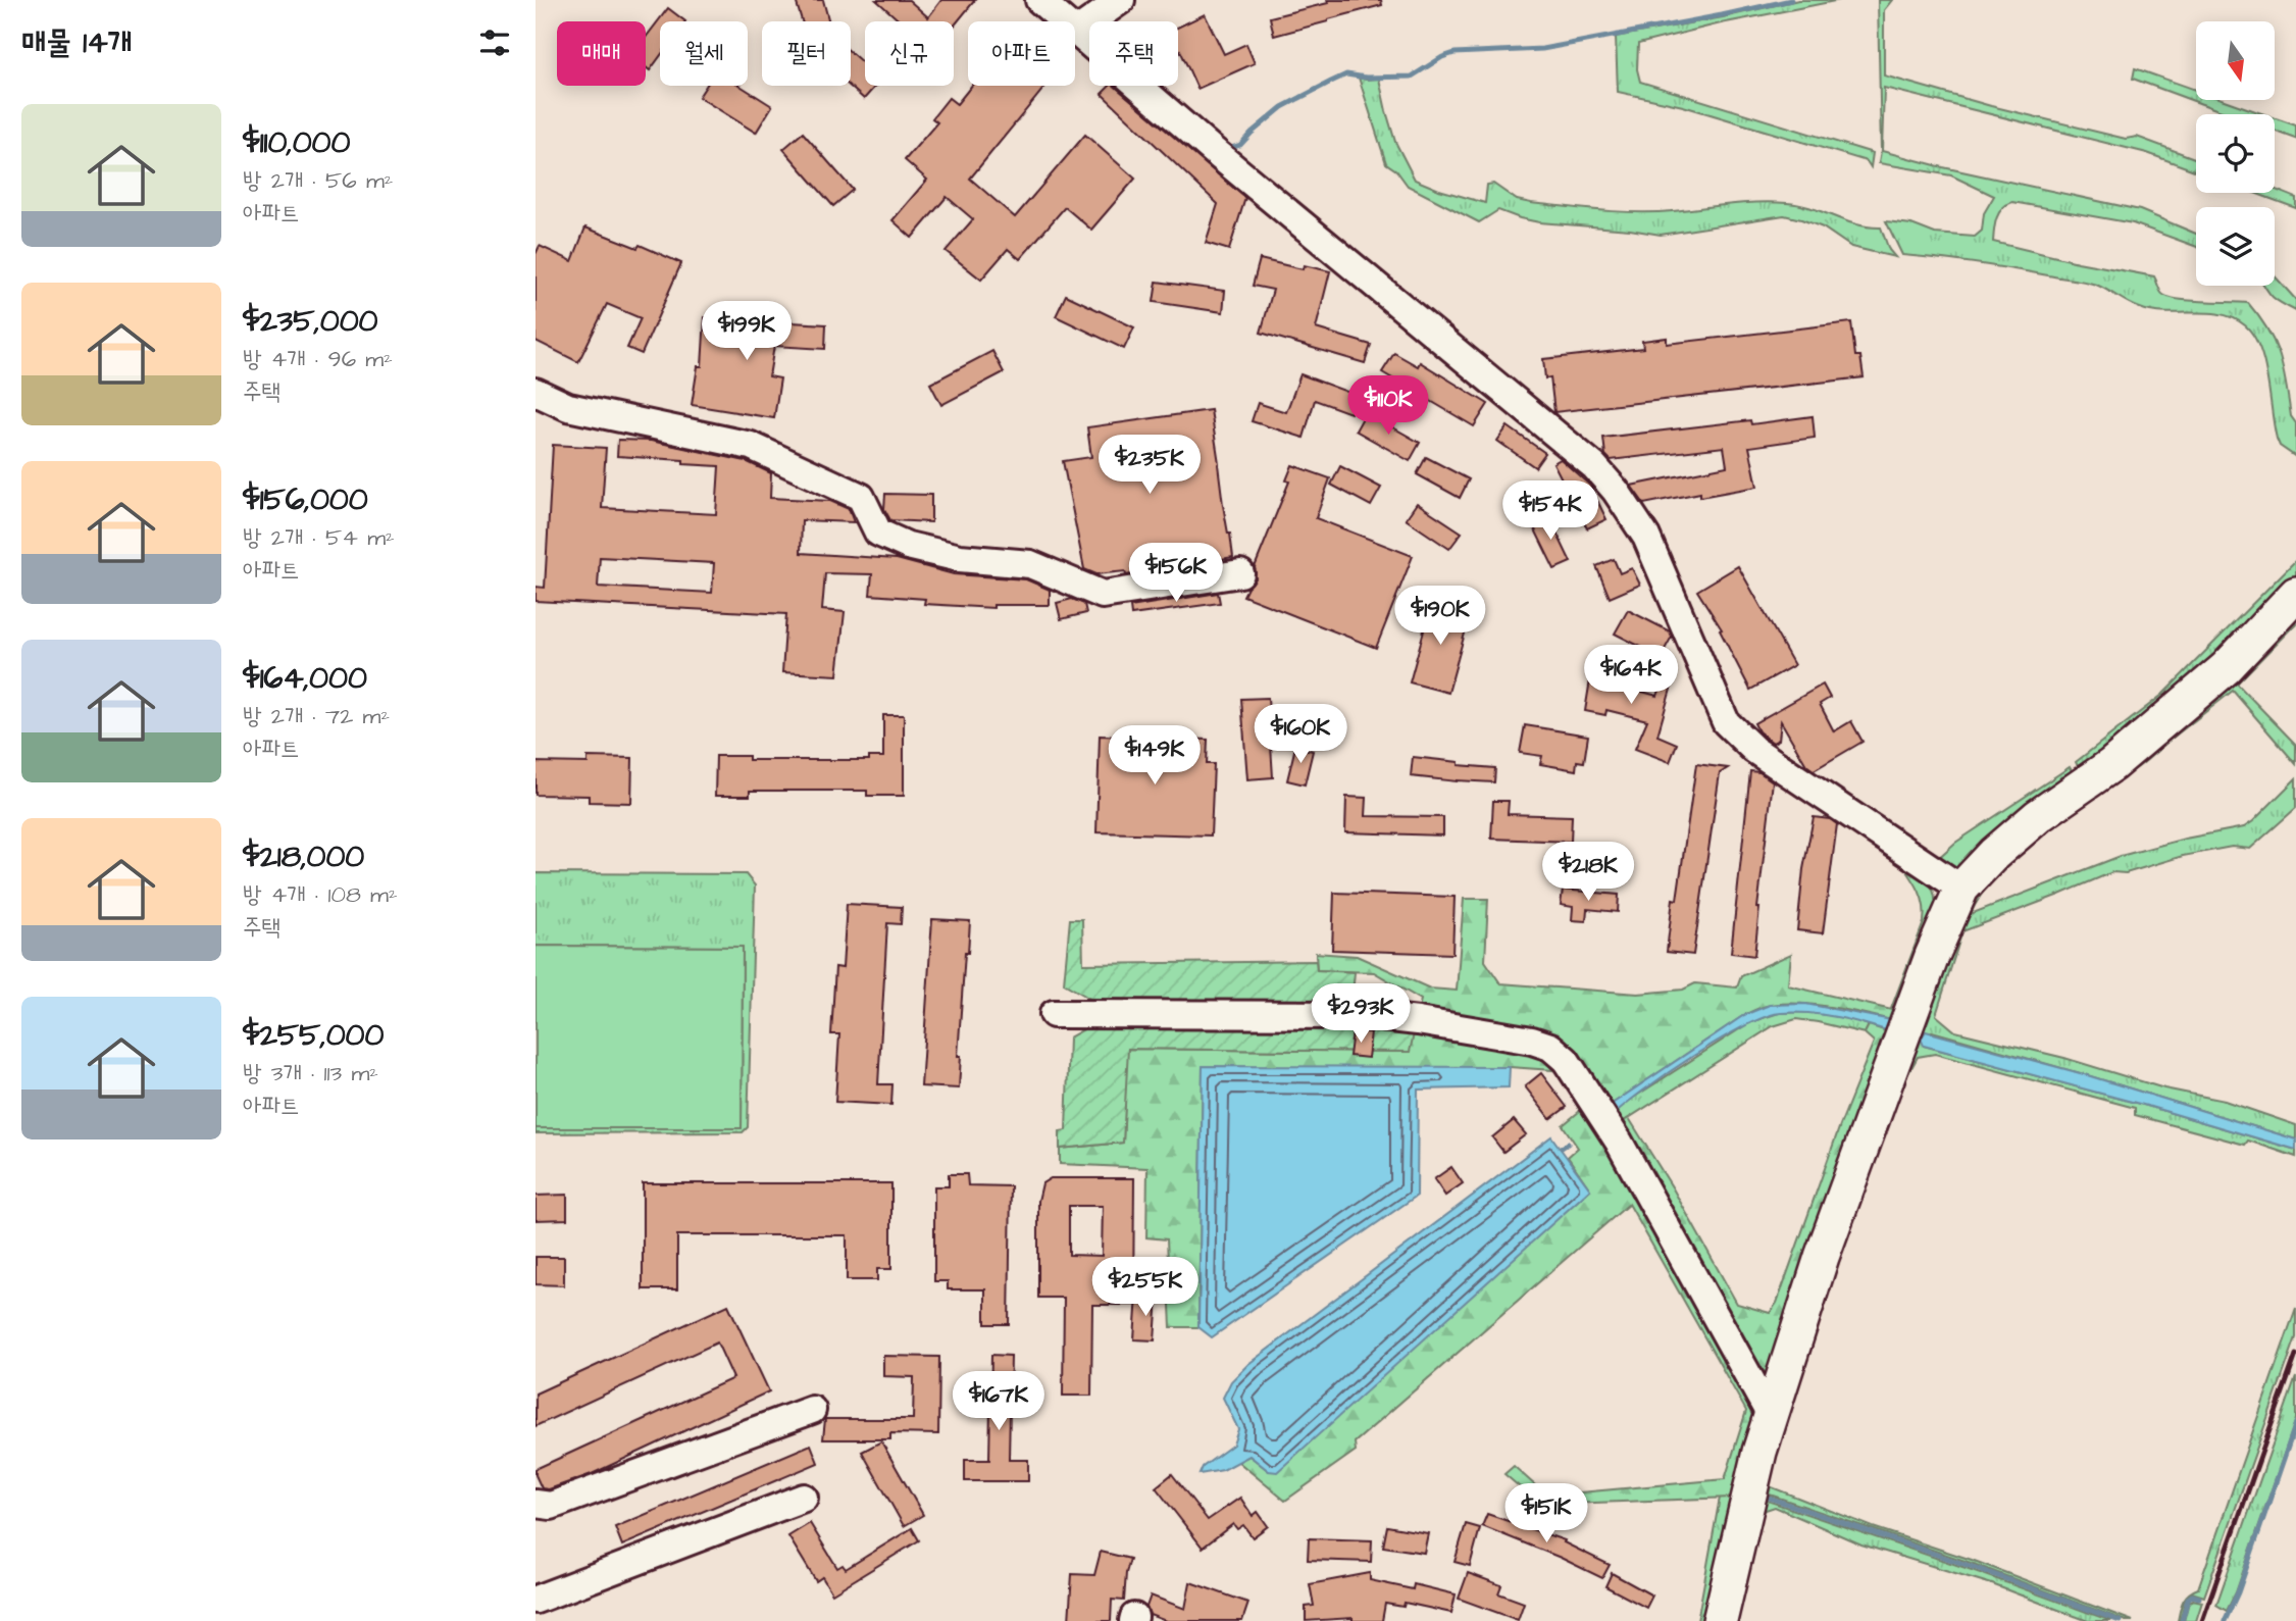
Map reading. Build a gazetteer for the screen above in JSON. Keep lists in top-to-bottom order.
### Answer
{
  "north": "bottom",
  "page": {
    "heading": "매물 14개",
    "chip": [
      "매매",
      "월세",
      "필터",
      "신규",
      "아파트",
      "주택"
    ],
    "list": [
      {
        "name": "$110,000",
        "note": "방 2개 · 56 m² · 아파트"
      },
      {
        "name": "$235,000",
        "note": "방 4개 · 96 m² · 주택"
      },
      {
        "name": "$156,000",
        "note": "방 2개 · 54 m² · 아파트"
      },
      {
        "name": "$164,000",
        "note": "방 2개 · 72 m² · 아파트"
      },
      {
        "name": "$218,000",
        "note": "방 4개 · 108 m² · 주택"
      },
      {
        "name": "$255,000",
        "note": "방 3개 · 113 m² · 아파트"
      }
    ],
    "price": [
      "$199K",
      "$110K",
      "$235K",
      "$154K",
      "$156K",
      "$190K",
      "$164K",
      "$160K",
      "$149K",
      "$218K",
      "$293K",
      "$255K",
      "$167K",
      "$151K"
    ]
  }
}
